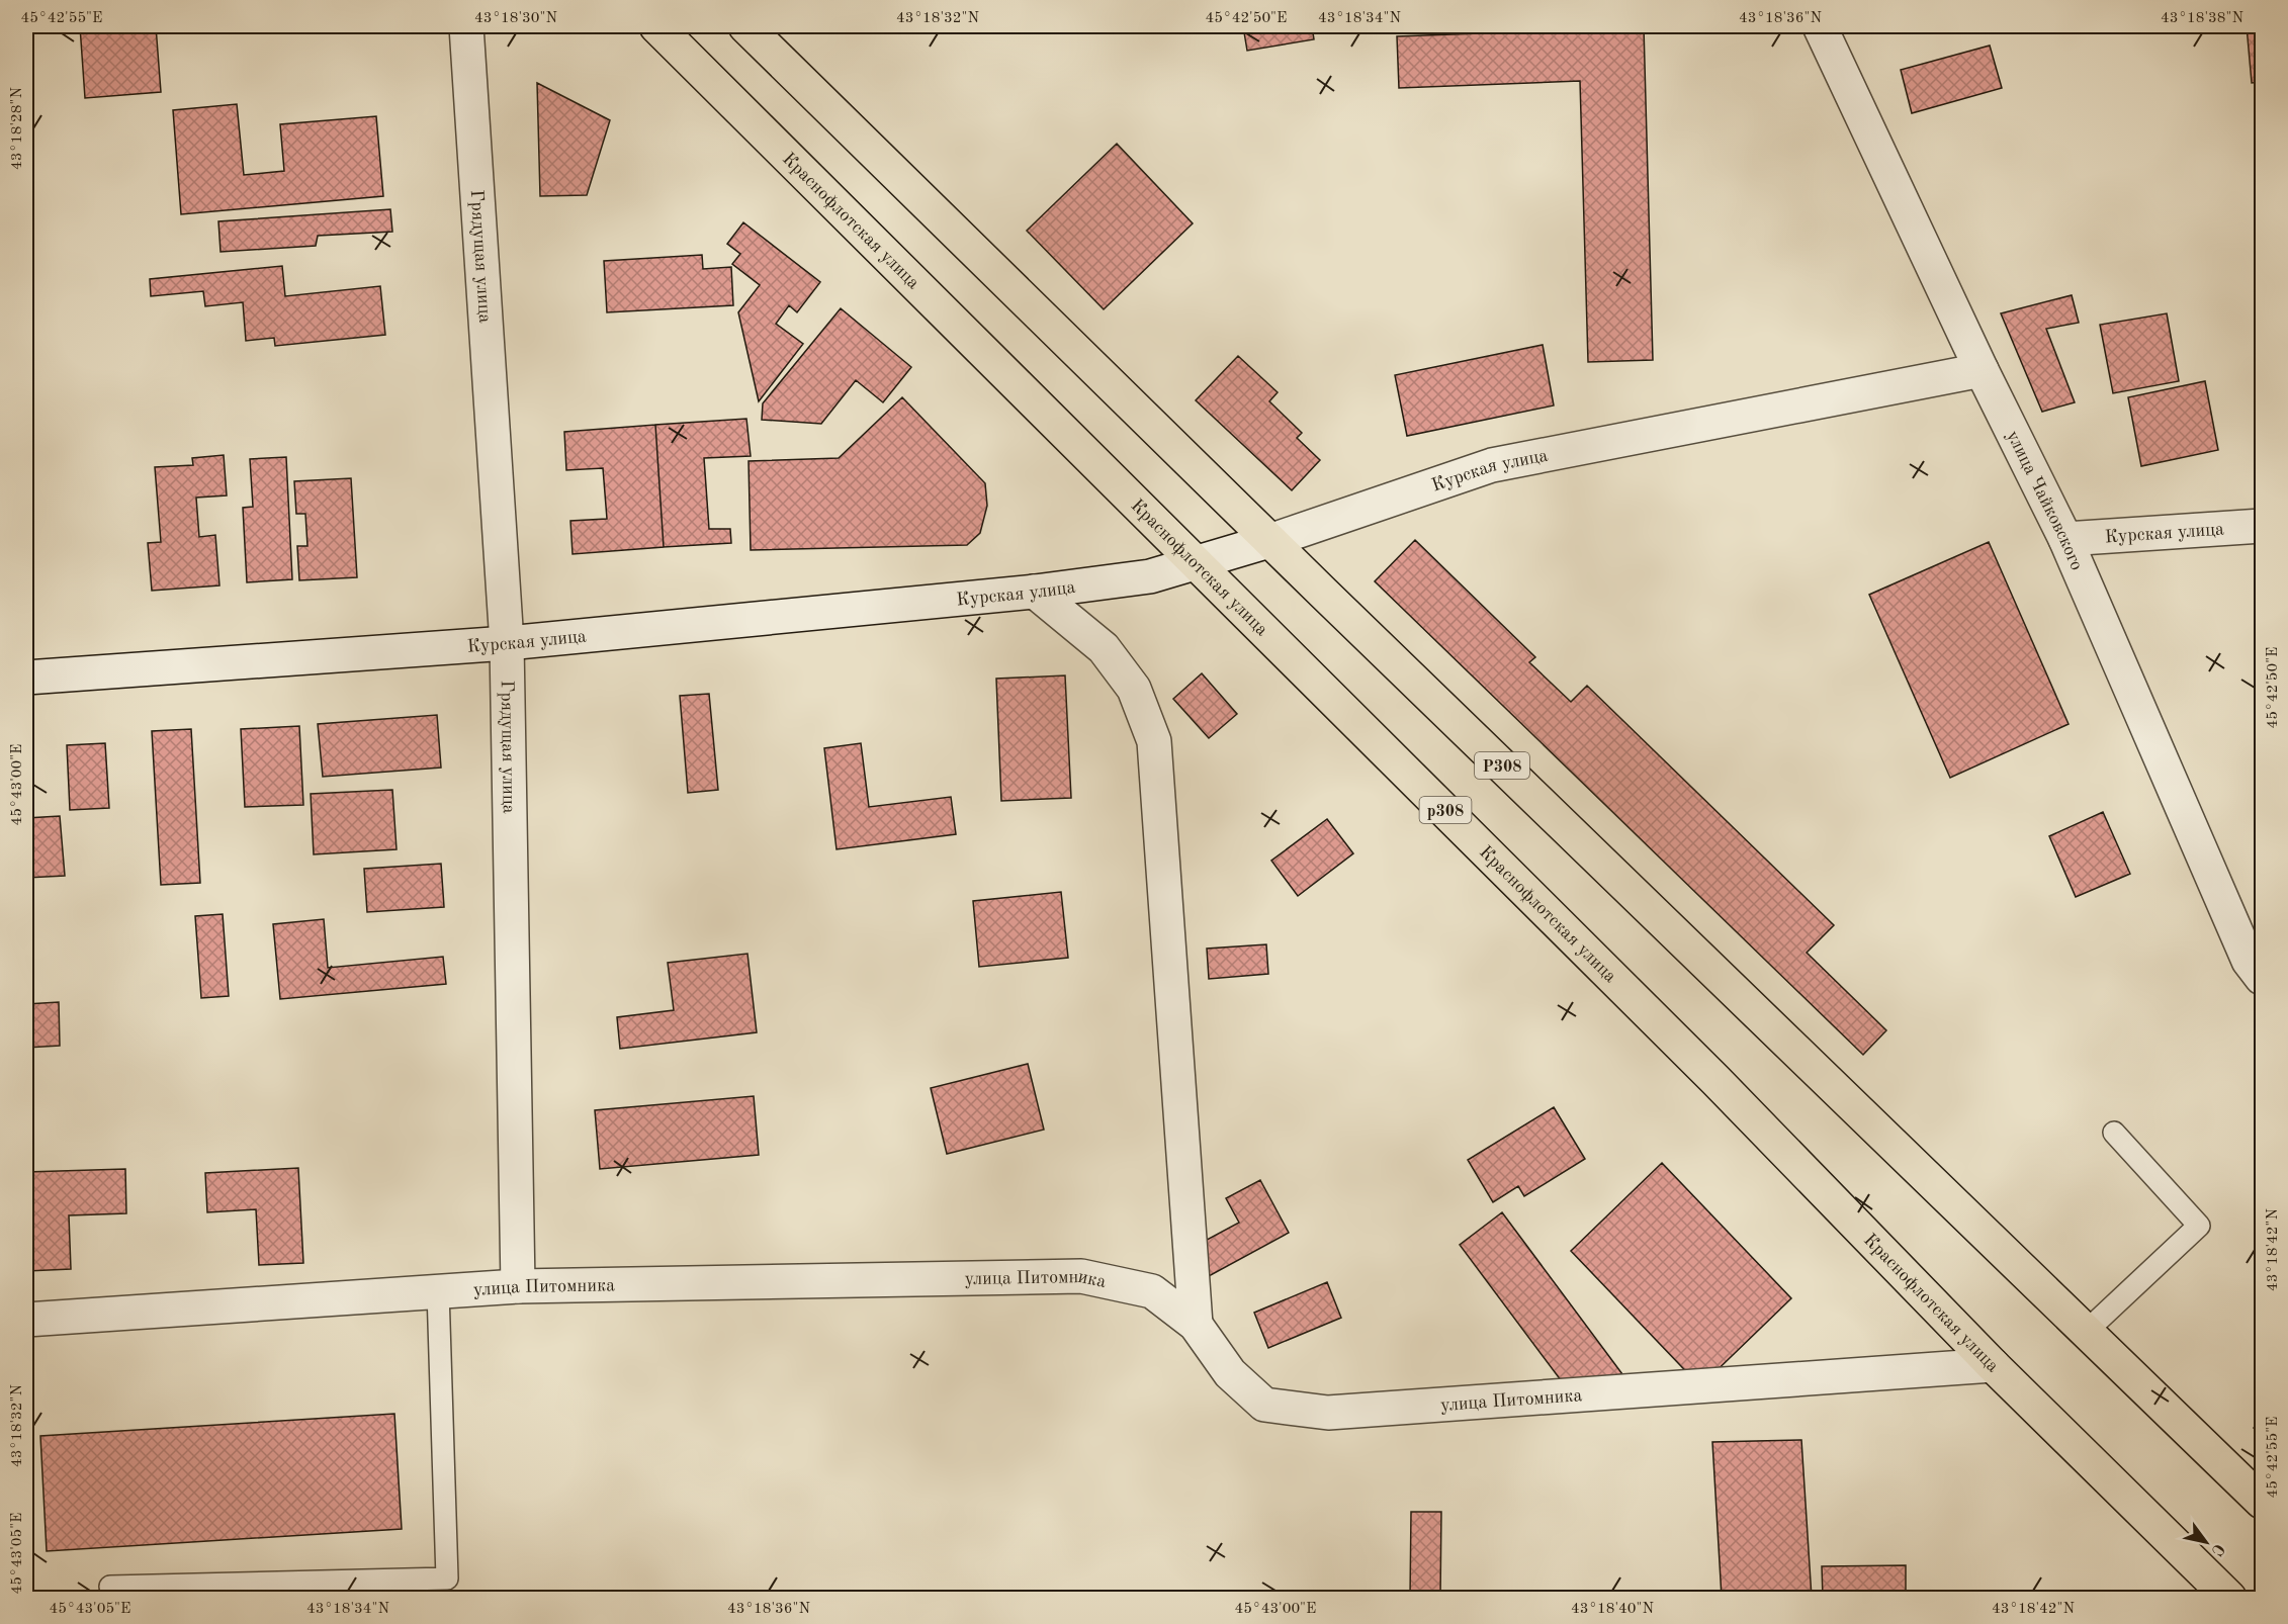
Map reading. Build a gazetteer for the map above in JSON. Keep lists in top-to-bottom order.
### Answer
{
  "streets": {
    "main road": ["Краснофлотская улица", "P308", "p308"],
    "street": [
      "Грядущая улица",
      "Курская улица",
      "улица Чайковского",
      "улица Питомника"
    ]
  },
  "crossings": [
    ["Краснофлотская улица", "Курская улица"],
    ["Краснофлотская улица", "улица Питомника"],
    ["Грядущая улица", "Курская улица"],
    ["Грядущая улица", "улица Питомника"],
    ["Курская улица", "улица Чайковского"],
    ["Курская улица", "P308"]
  ],
  "north": "bottom right",
  "coordinates": [
    "45°42'55\"E",
    "43°18'30\"N",
    "43°18'32\"N",
    "45°42'50\"E",
    "43°18'34\"N",
    "43°18'36\"N",
    "43°18'38\"N",
    "43°18'28\"N",
    "45°43'00\"E",
    "43°18'42\"N",
    "45°43'05\"E",
    "43°18'40\"N"
  ]
}
